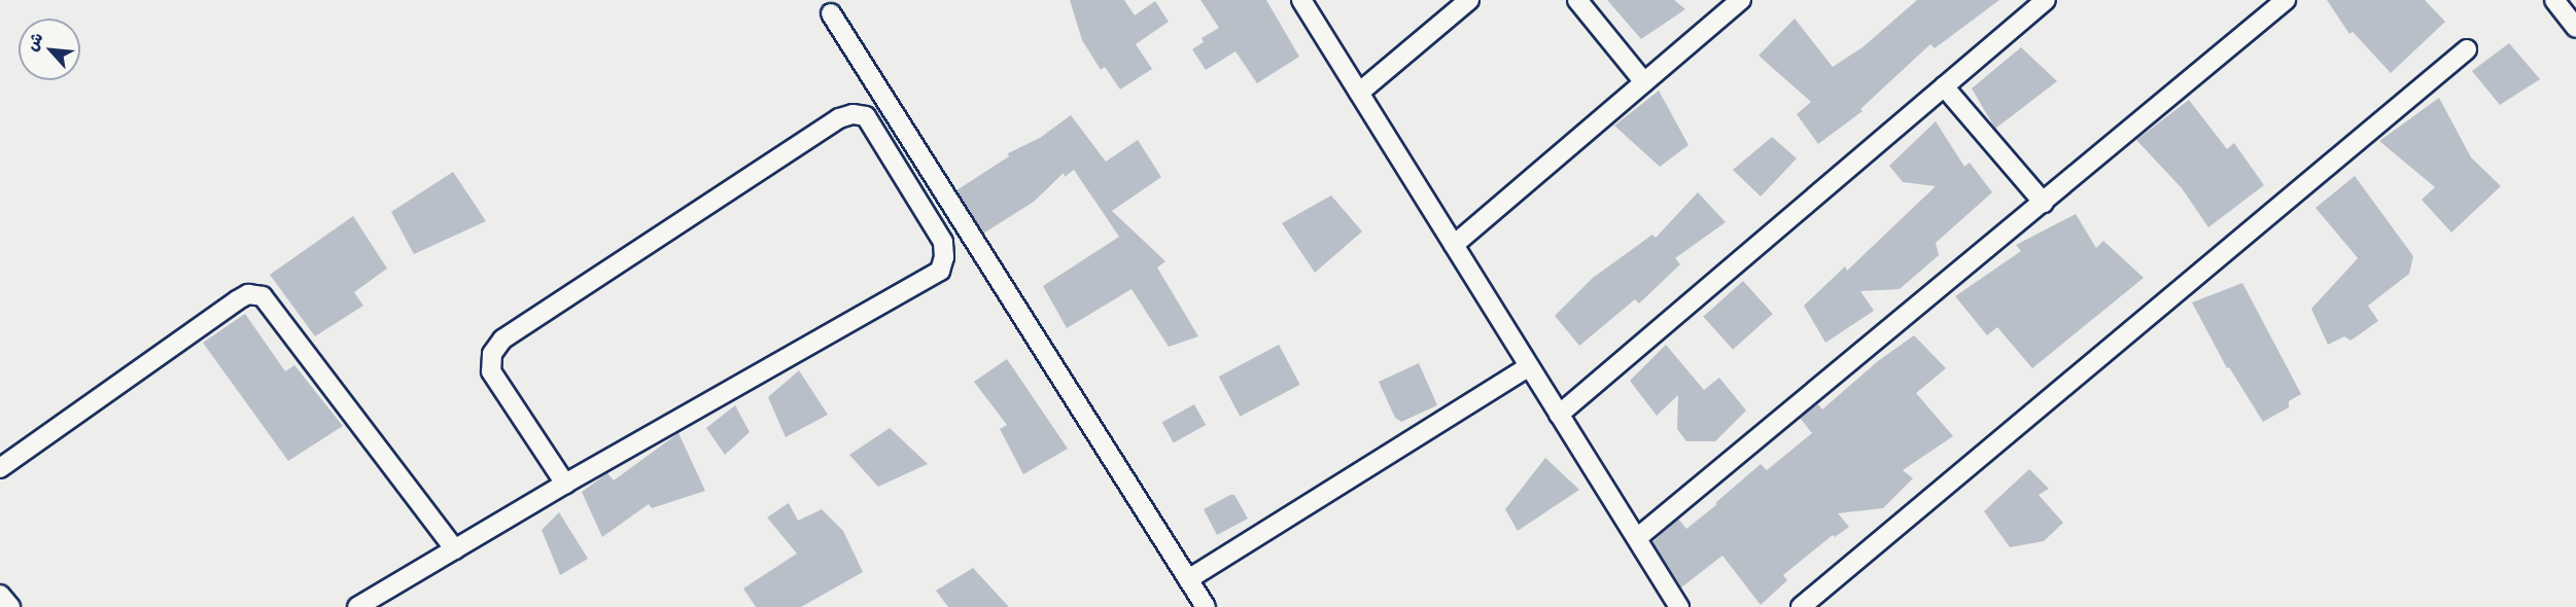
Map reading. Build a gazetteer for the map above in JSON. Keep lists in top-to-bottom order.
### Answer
{
  "north": "top left"
}
